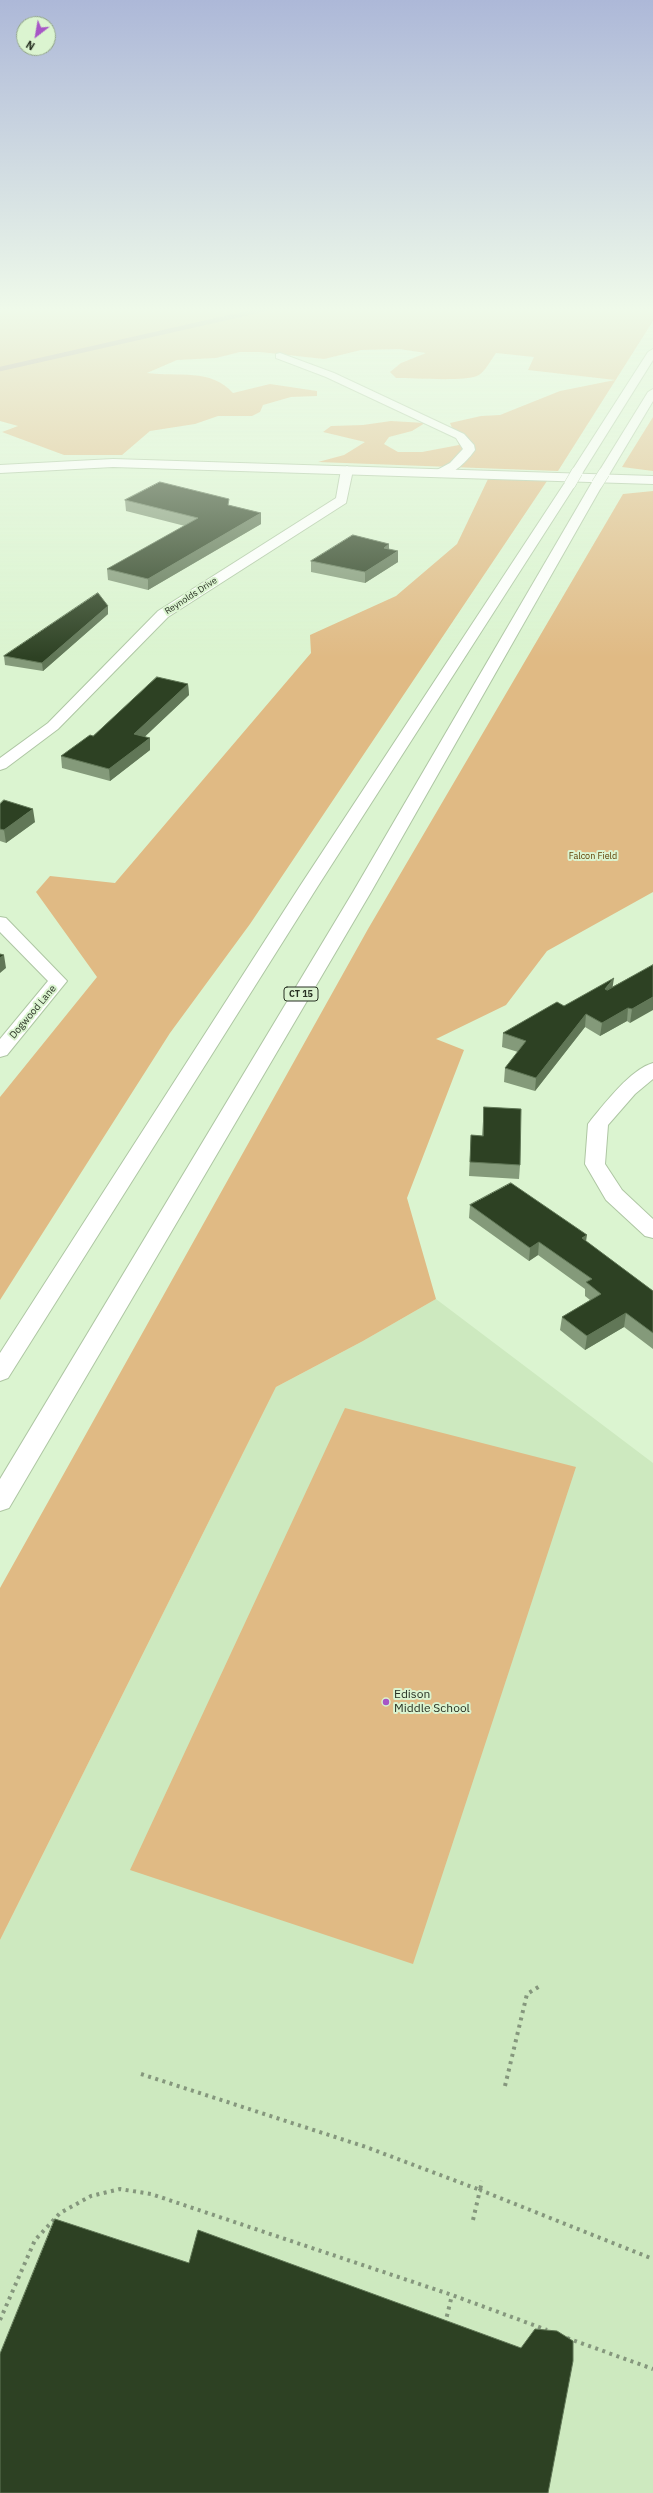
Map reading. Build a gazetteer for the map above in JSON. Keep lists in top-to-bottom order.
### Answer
{
  "streets": {
    "main road": ["Reynolds Drive", "CT 15", "Dogwood Lane"]
  },
  "parks": ["Falcon Field"],
  "places": ["Edison Middle School"],
  "north": "bottom left"
}
